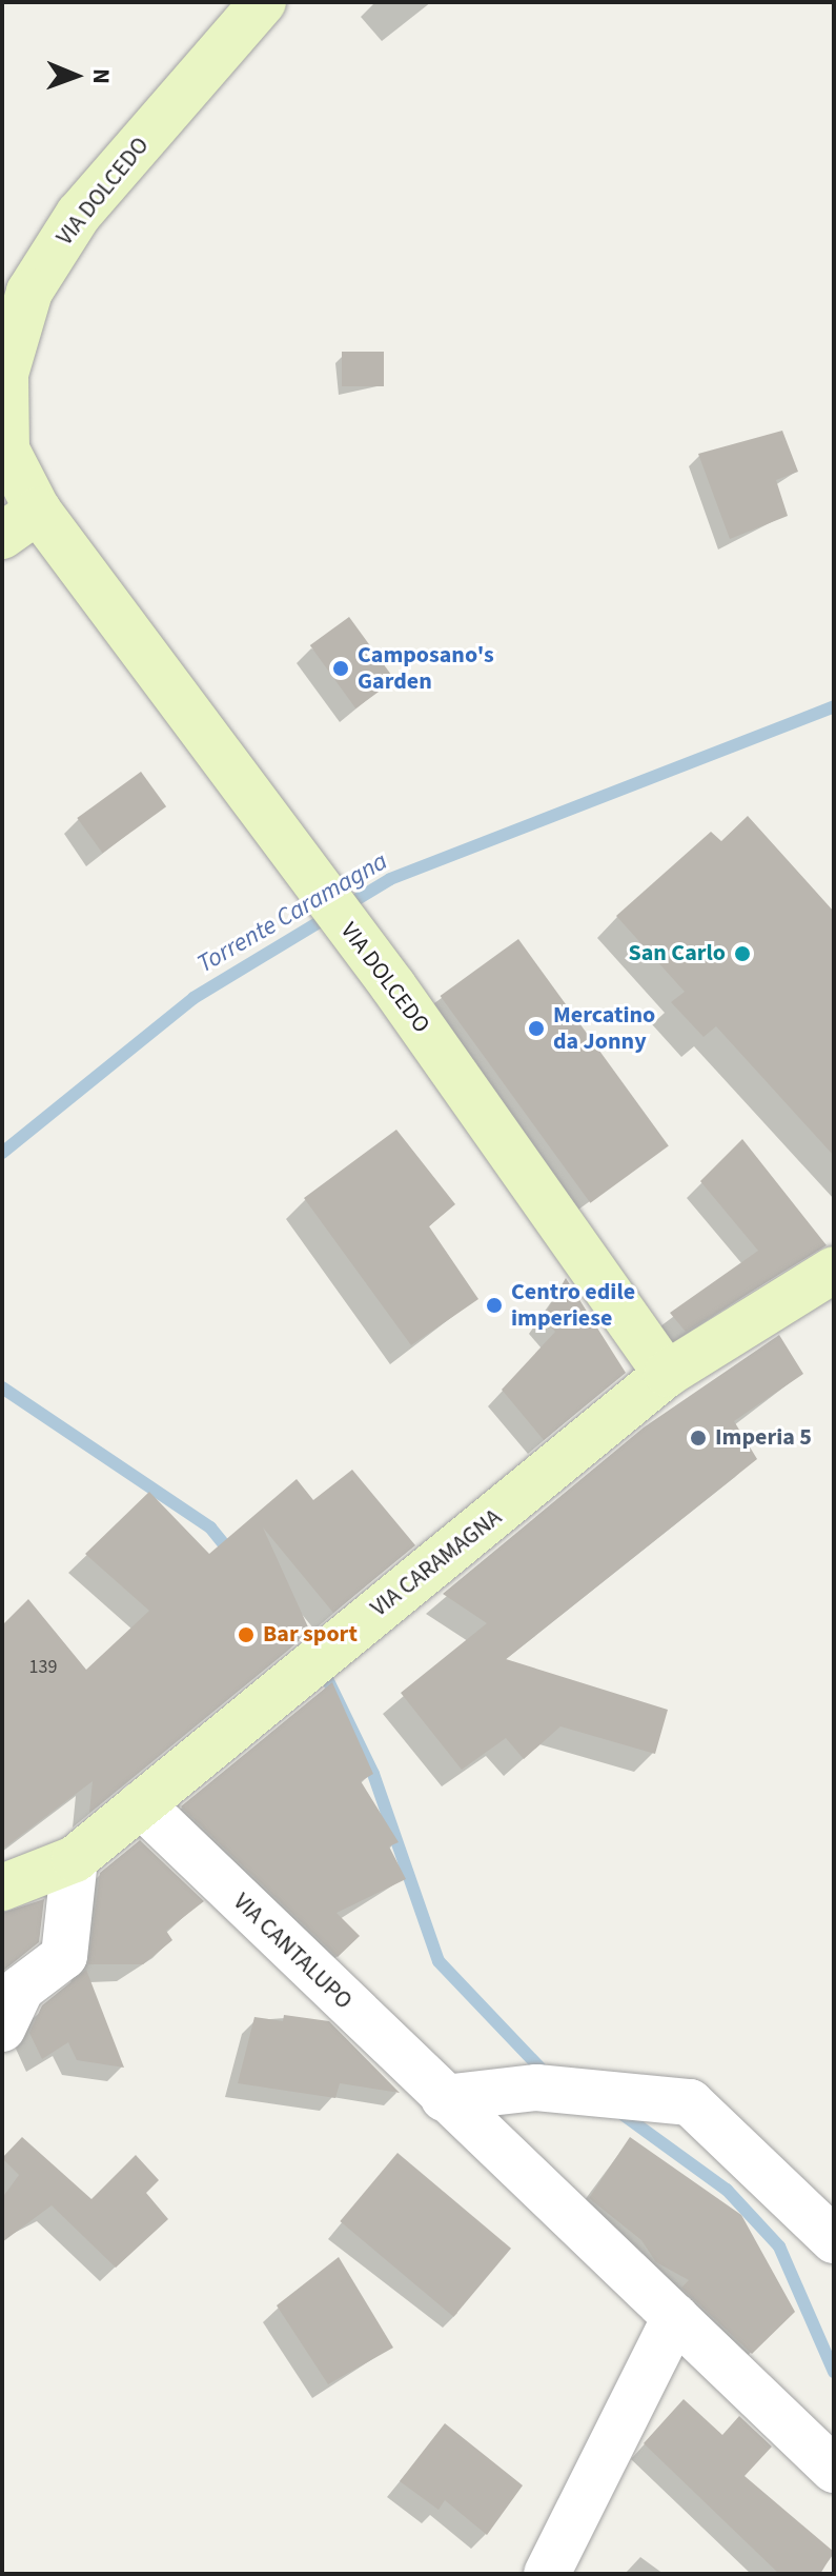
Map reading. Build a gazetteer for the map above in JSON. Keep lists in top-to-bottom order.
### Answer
{
  "streets": {
    "street": ["VIA DOLCEDO", "VIA CARAMAGNA", "VIA CANTALUPO"]
  },
  "crossings": [
    ["VIA DOLCEDO", "VIA CARAMAGNA"],
    ["VIA CARAMAGNA", "VIA CANTALUPO"]
  ],
  "water": ["Torrente Caramagna"],
  "places": [
    "Camposano's Garden",
    "San Carlo",
    "Mercatino da Jonny",
    "Centro edile imperiese",
    "Imperia 5",
    "Bar sport"
  ],
  "house_numbers": ["139"],
  "north": "right"
}
